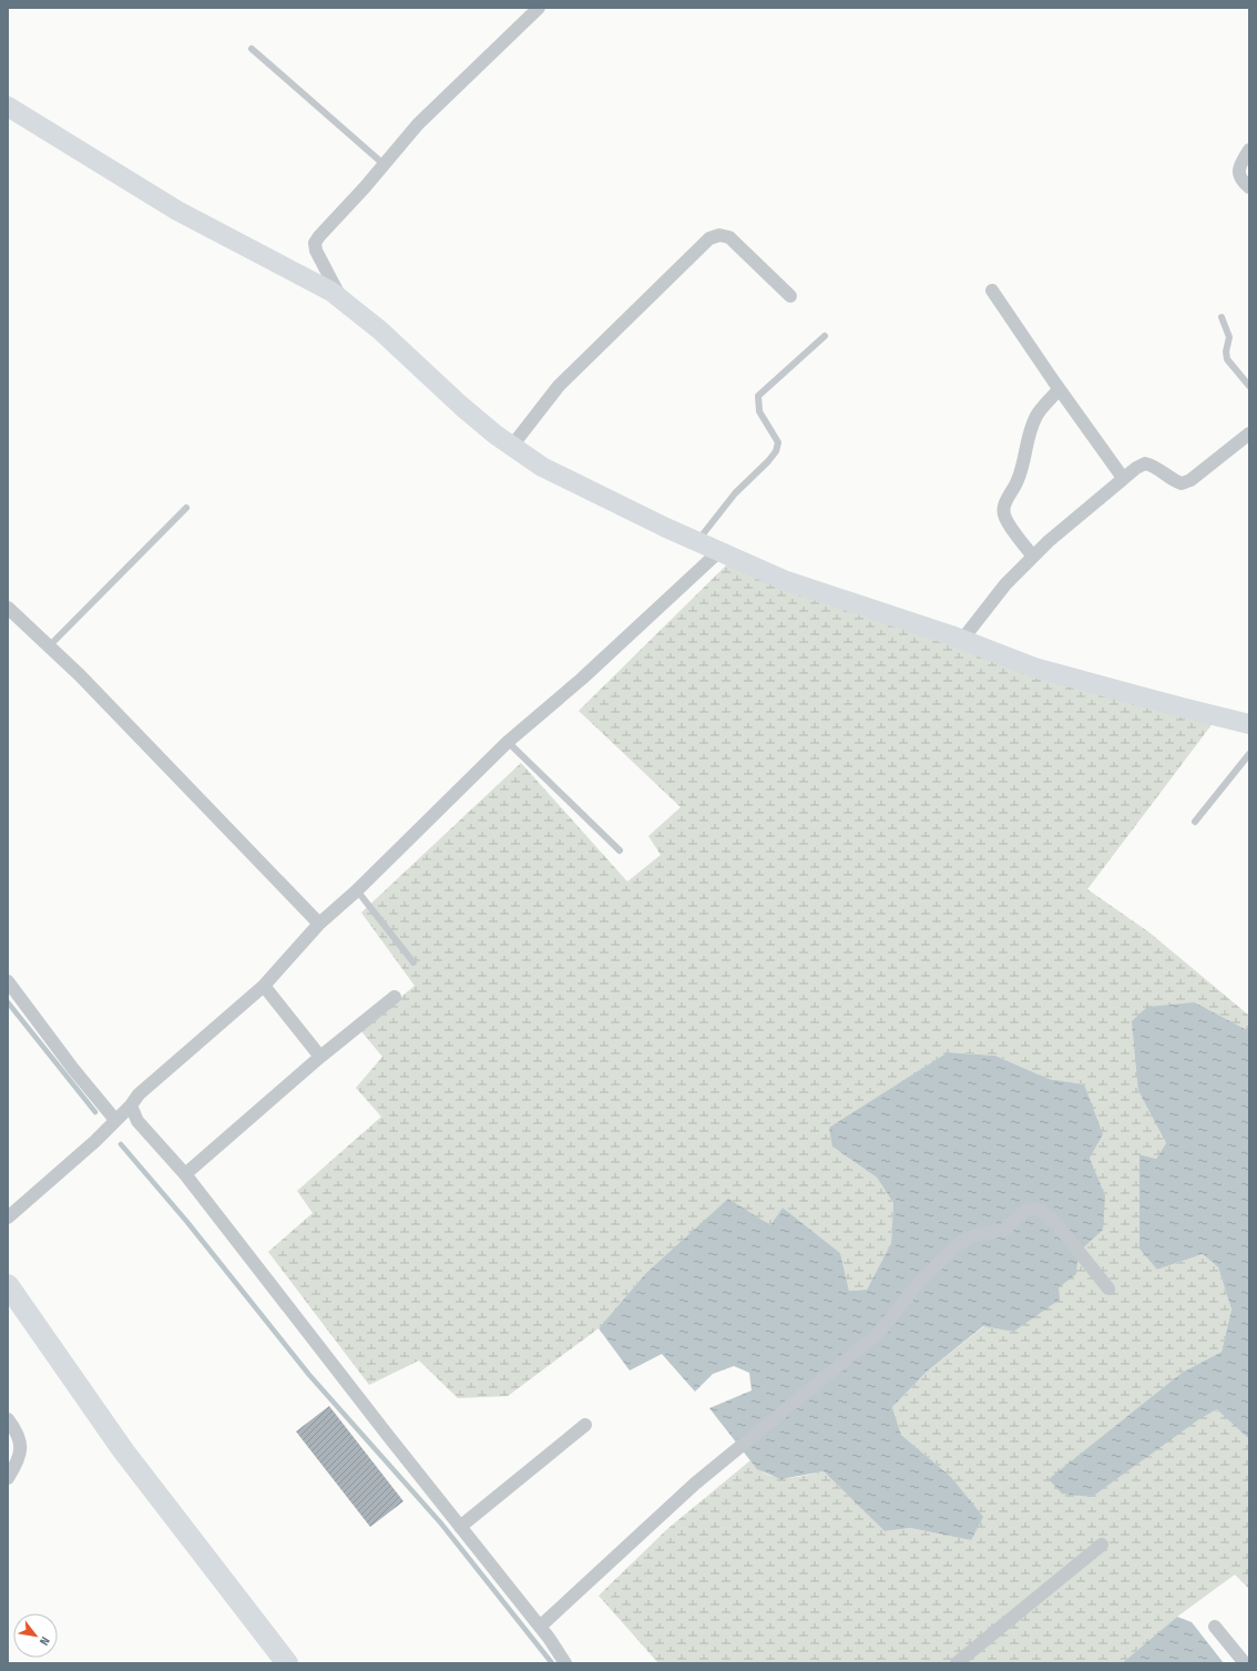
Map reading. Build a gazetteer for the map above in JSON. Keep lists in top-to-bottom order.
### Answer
{
  "north": "bottom right"
}
